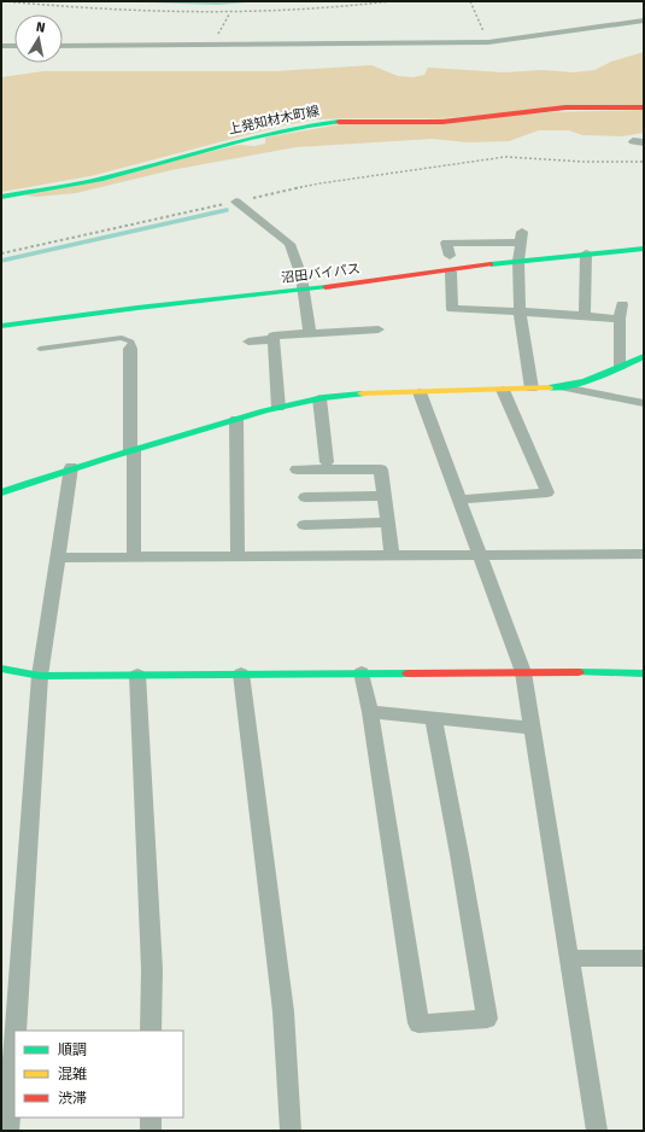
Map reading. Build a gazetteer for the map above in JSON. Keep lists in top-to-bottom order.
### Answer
{
  "streets": {
    "street": ["上発知材木町線", "沼田バイパス"]
  },
  "legend": ["順調", "混雑", "渋滞"],
  "north": "top"
}
